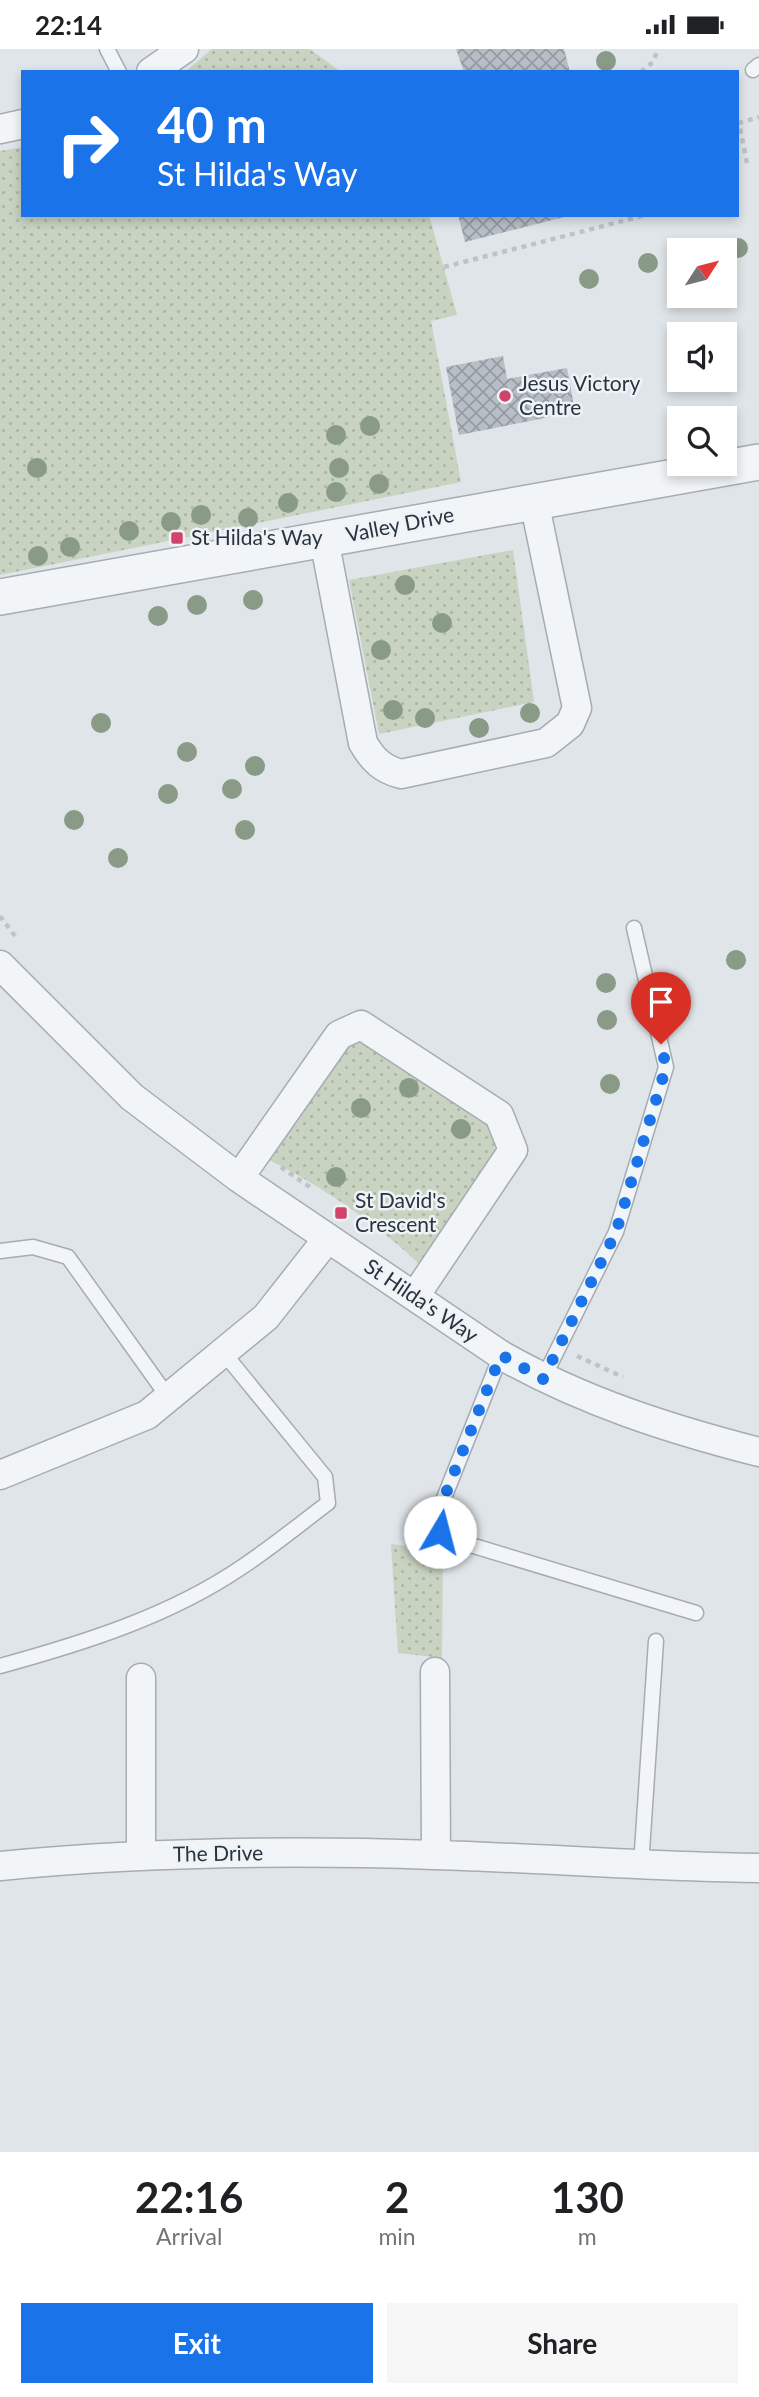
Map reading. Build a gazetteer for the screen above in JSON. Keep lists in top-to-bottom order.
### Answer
{
  "streets": {
    "street": ["Valley Drive", "St Hilda's Way", "The Drive"]
  },
  "places": {
    "other": ["Jesus Victory Centre"],
    "transit": ["St Hilda's Way", "St David's Crescent"]
  },
  "north": "top right",
  "page": {
    "status": "22:14",
    "turn": ["40 m", "St Hilda's Way"],
    "eta": [
      "22:16",
      "Arrival",
      "2",
      "min",
      "130",
      "m"
    ],
    "buttons": ["Exit", "Share"]
  }
}
